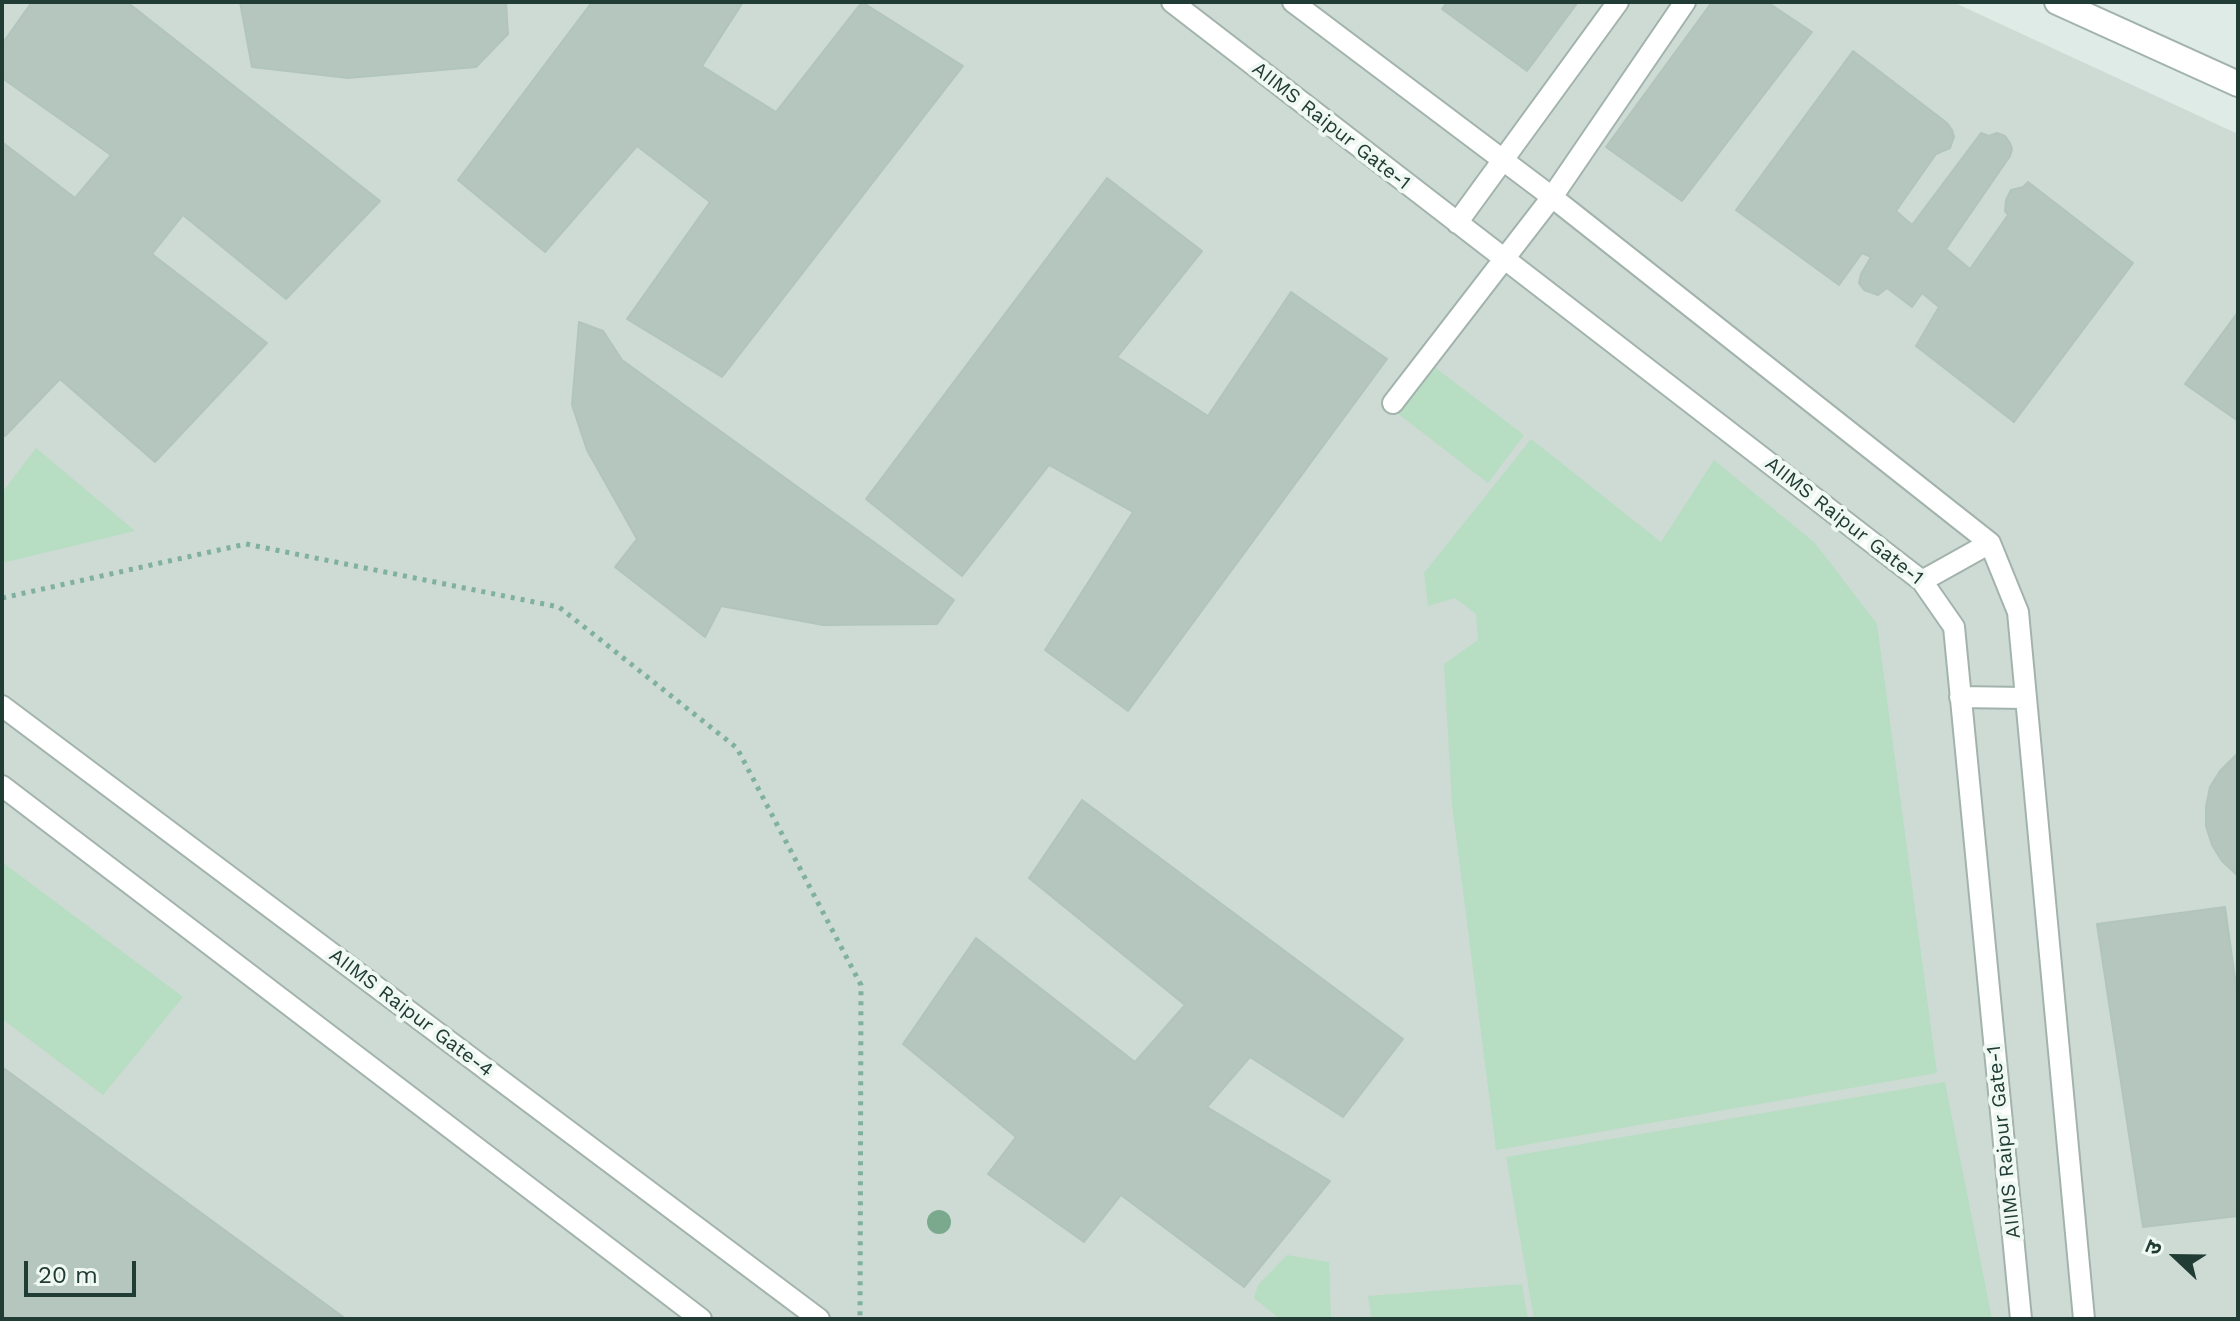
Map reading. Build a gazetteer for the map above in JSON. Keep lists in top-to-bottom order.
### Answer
{
  "streets": {
    "lane": ["AIIMS Raipur Gate-1", "AIIMS Raipur Gate-4"]
  },
  "scale_bar": "20 m",
  "north": "left"
}
